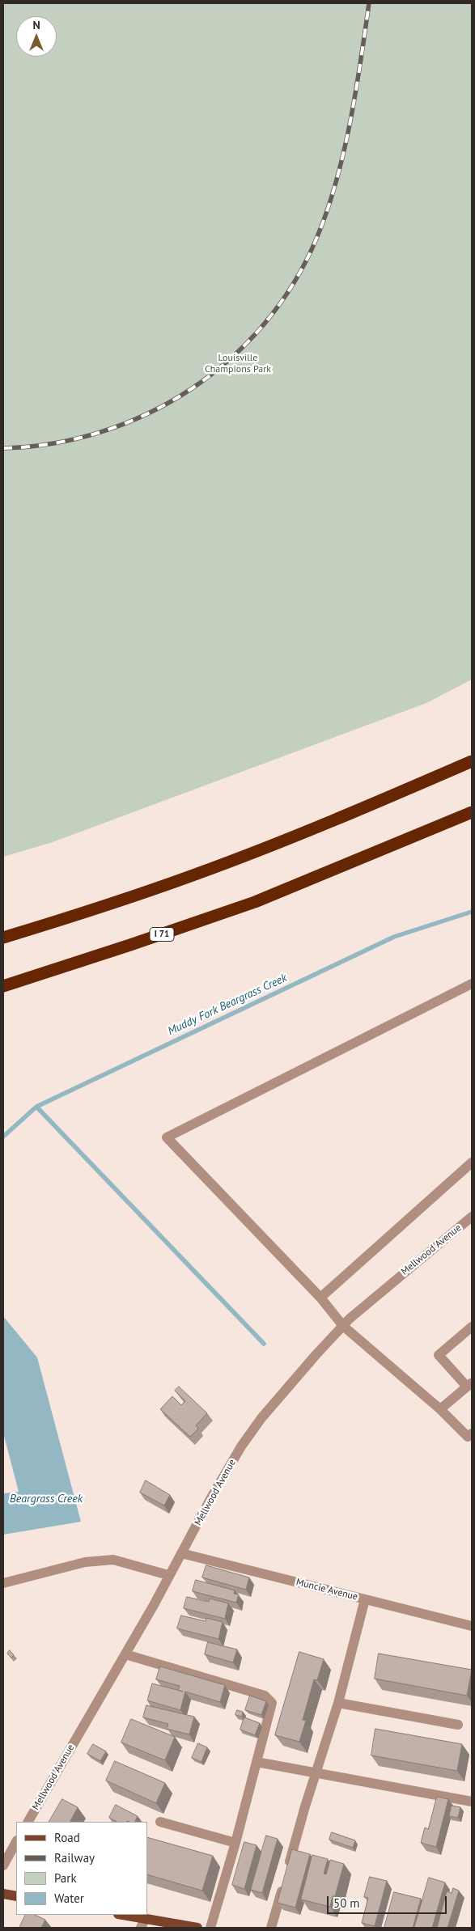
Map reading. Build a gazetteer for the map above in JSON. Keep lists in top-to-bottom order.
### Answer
{
  "streets": {
    "highway": ["I 71"],
    "street": ["Mellwood Avenue", "Muncie Avenue"]
  },
  "crossings": [
    ["Mellwood Avenue", "Muncie Avenue"]
  ],
  "water": ["Muddy Fork Beargrass Creek", "Beargrass Creek"],
  "parks": ["Louisville Champions Park"],
  "legend": [
    "Road",
    "Railway",
    "Park",
    "Water"
  ],
  "scale_bar": "50 m",
  "north": "top"
}
